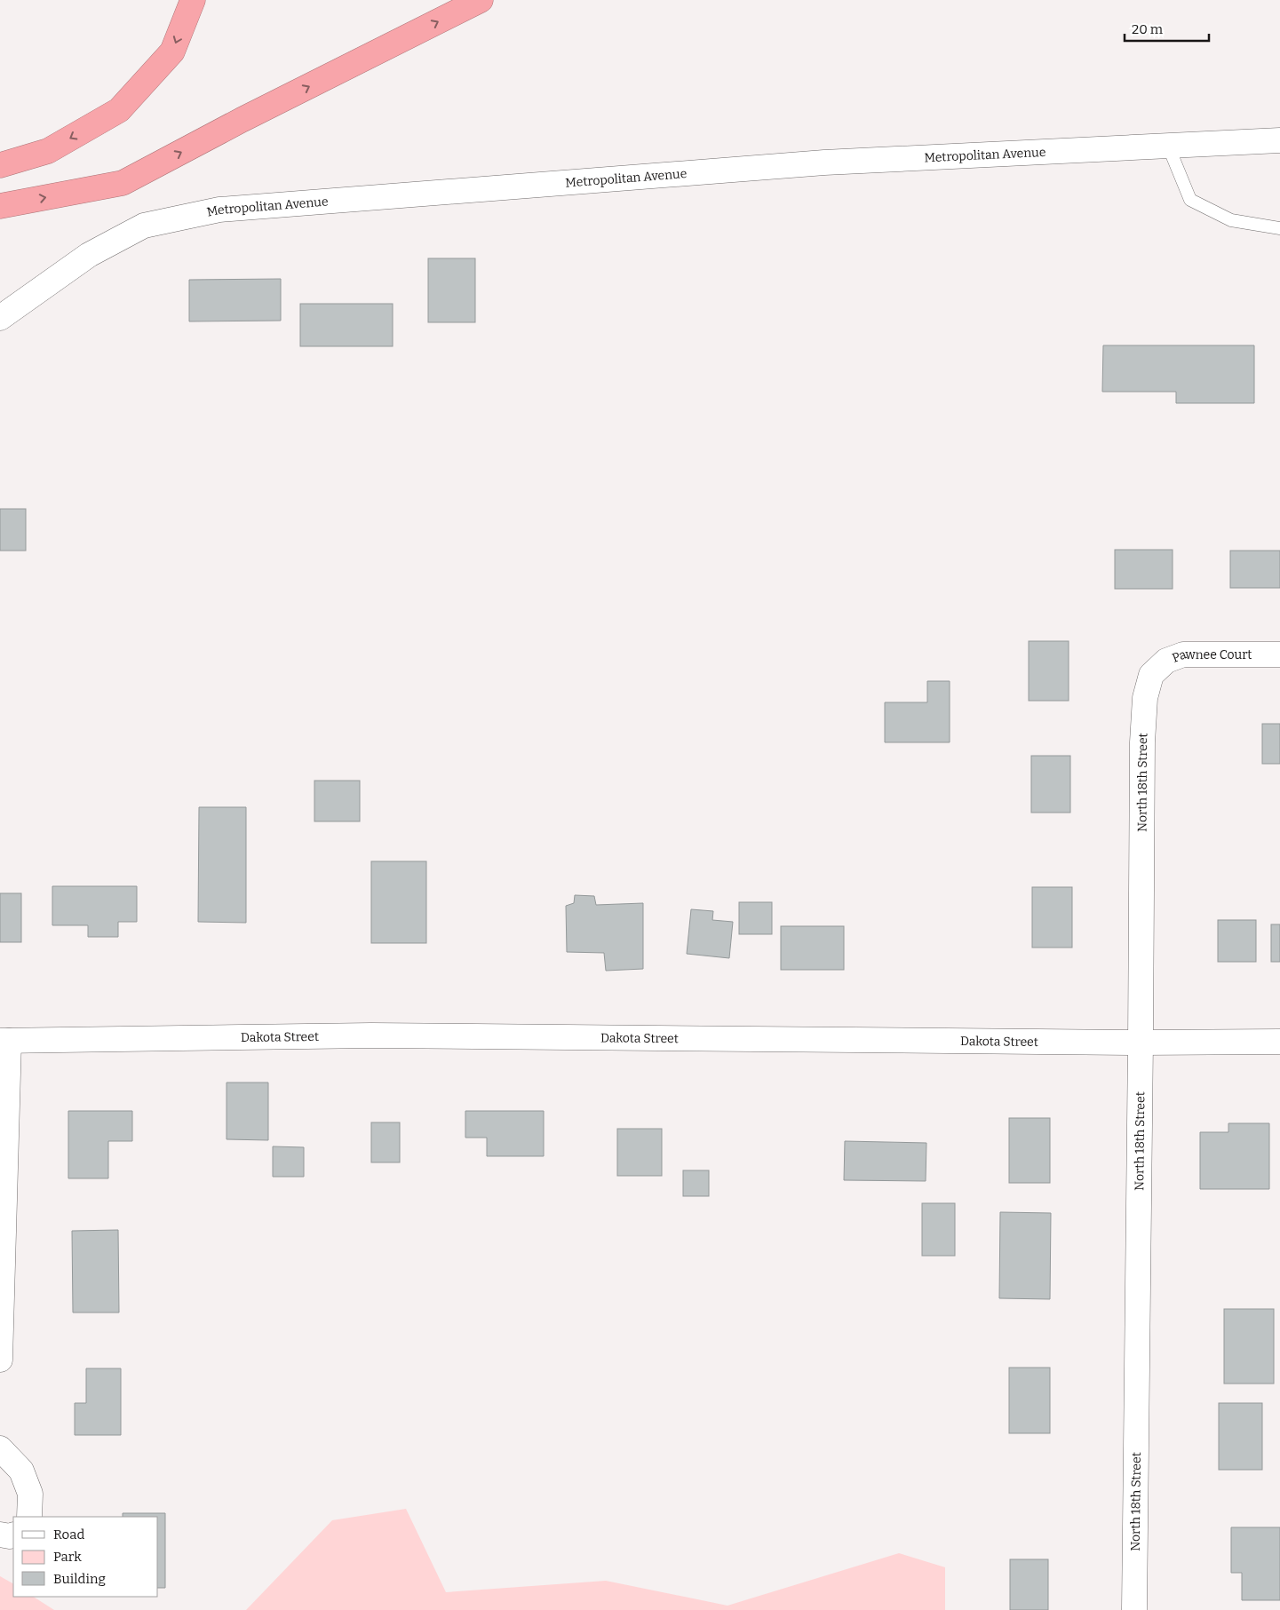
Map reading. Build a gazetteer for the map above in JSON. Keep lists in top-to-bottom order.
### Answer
{
  "streets": {
    "street": [
      "Metropolitan Avenue",
      "Pawnee Court",
      "North 18th Street",
      "Dakota Street"
    ]
  },
  "crossings": [
    ["Pawnee Court", "North 18th Street"],
    ["North 18th Street", "Dakota Street"]
  ],
  "legend": ["Road", "Park", "Building"],
  "scale_bar": "20 m"
}
